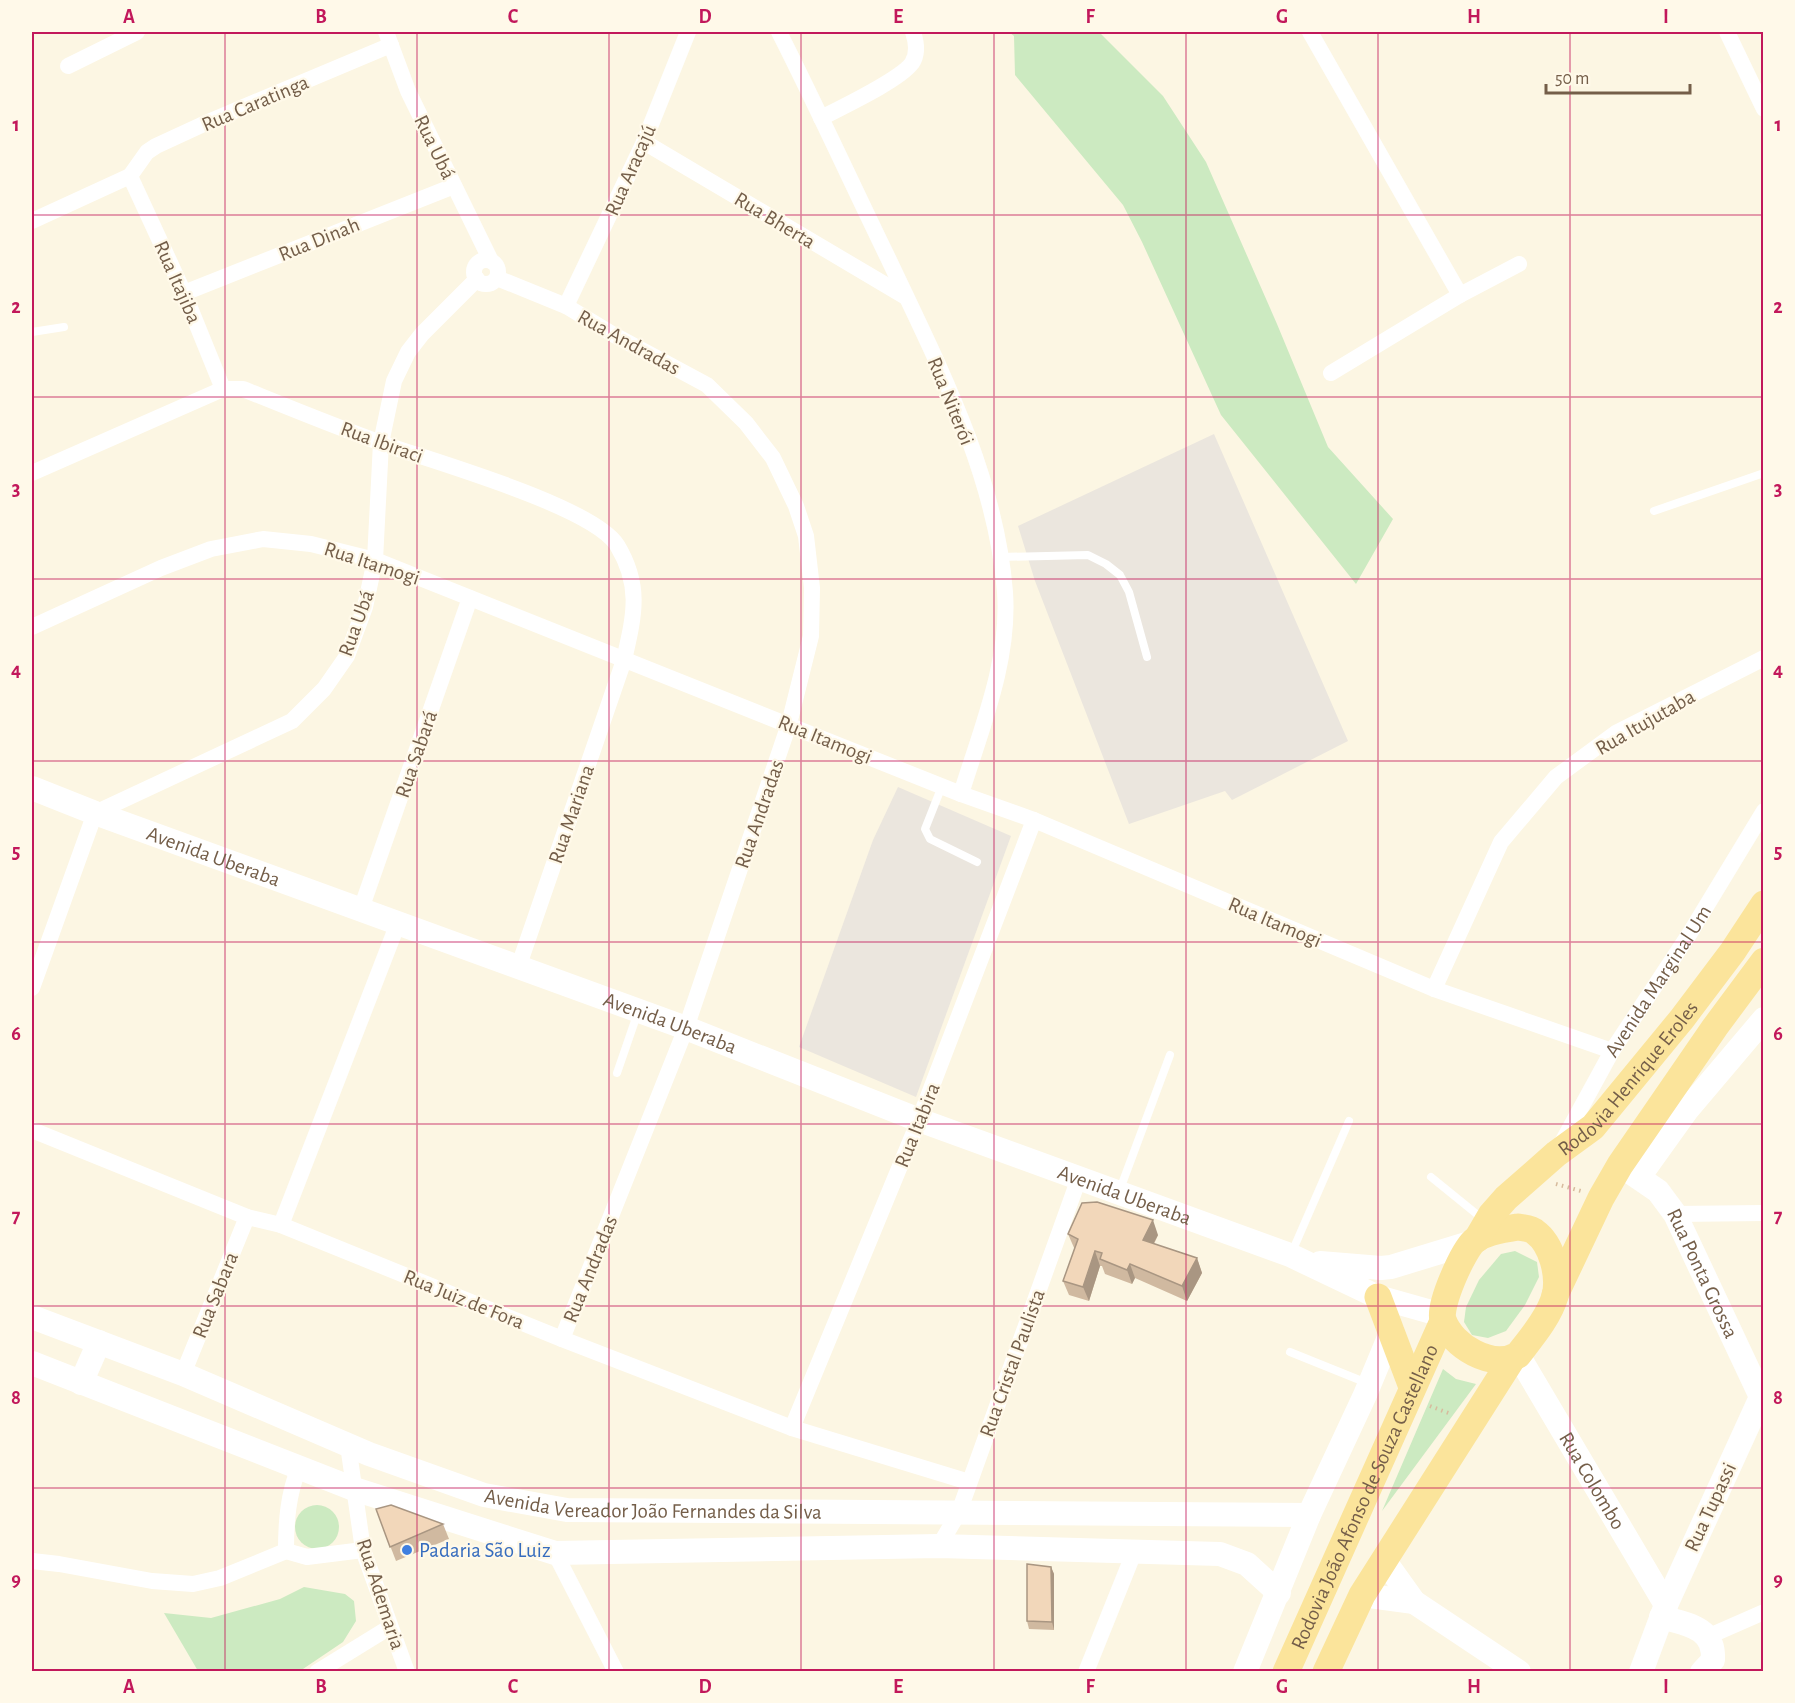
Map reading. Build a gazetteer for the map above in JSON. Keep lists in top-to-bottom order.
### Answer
{
  "streets": {
    "main road": [
      "Avenida Uberaba",
      "Rodovia Henrique Eroles",
      "Rua Ponta Grossa",
      "Rua Colombo",
      "Rodovia João Afonso de Souza Castellano",
      "Avenida Vereador João Fernandes da Silva",
      "Rua Tupassi"
    ],
    "street": [
      "Rua Caratinga",
      "Rua Ubá",
      "Rua Aracajú",
      "Rua Bherta",
      "Rua Dinah",
      "Rua Itajiba",
      "Rua Andradas",
      "Rua Niterói",
      "Rua Ibiraci",
      "Rua Itamogi",
      "Rua Itujutaba",
      "Rua Sabará",
      "Rua Mariana",
      "Avenida Marginal Um",
      "Rua Itabira",
      "Rua Sabara",
      "Rua Juiz de Fora",
      "Rua Cristal Paulista",
      "Rua Ademaria"
    ]
  },
  "crossings": [
    ["Rua Caratinga", "Rua Ubá"],
    ["Rua Caratinga", "Rua Itajiba"],
    ["Rua Ubá", "Rua Dinah"],
    ["Rua Ubá", "Rua Andradas"],
    ["Rua Ubá", "Rua Ibiraci"],
    ["Rua Ubá", "Rua Itamogi"],
    ["Rua Ubá", "Avenida Uberaba"],
    ["Rua Aracajú", "Rua Bherta"],
    ["Rua Aracajú", "Rua Andradas"],
    ["Rua Bherta", "Rua Niterói"],
    ["Rua Dinah", "Rua Itajiba"],
    ["Rua Itajiba", "Rua Ibiraci"],
    ["Rua Andradas", "Rua Itamogi"],
    ["Rua Andradas", "Avenida Uberaba"],
    ["Rua Andradas", "Rua Juiz de Fora"],
    ["Rua Niterói", "Rua Itamogi"],
    ["Rua Ibiraci", "Rua Itamogi"],
    ["Rua Ibiraci", "Rua Mariana"],
    ["Rua Itamogi", "Rua Itujutaba"],
    ["Rua Itamogi", "Rua Sabará"],
    ["Rua Itamogi", "Rua Mariana"],
    ["Rua Itamogi", "Avenida Marginal Um"],
    ["Rua Itamogi", "Rua Itabira"],
    ["Rua Sabará", "Avenida Uberaba"],
    ["Rua Mariana", "Avenida Uberaba"],
    ["Avenida Uberaba", "Rodovia Henrique Eroles"],
    ["Avenida Uberaba", "Rua Itabira"],
    ["Avenida Uberaba", "Rua Cristal Paulista"],
    ["Avenida Uberaba", "Rua Colombo"],
    ["Avenida Uberaba", "Rodovia João Afonso de Souza Castellano"],
    ["Avenida Marginal Um", "Rodovia Henrique Eroles"],
    ["Rodovia Henrique Eroles", "Rua Ponta Grossa"],
    ["Rodovia Henrique Eroles", "Rua Colombo"],
    ["Rodovia Henrique Eroles", "Rodovia João Afonso de Souza Castellano"],
    ["Rua Itabira", "Rua Juiz de Fora"],
    ["Rua Ponta Grossa", "Rua Tupassi"],
    ["Rua Sabara", "Rua Juiz de Fora"],
    ["Rua Sabara", "Avenida Vereador João Fernandes da Silva"],
    ["Rua Juiz de Fora", "Rua Cristal Paulista"],
    ["Rua Cristal Paulista", "Avenida Vereador João Fernandes da Silva"],
    ["Rua Colombo", "Rodovia João Afonso de Souza Castellano"],
    ["Rua Colombo", "Rua Tupassi"],
    ["Avenida Vereador João Fernandes da Silva", "Rua Ademaria"]
  ],
  "places": ["Padaria São Luiz"],
  "scale_bar": "50 m",
  "grid": {
    "columns": [
      "A",
      "B",
      "C",
      "D",
      "E",
      "F",
      "G",
      "H",
      "I"
    ],
    "rows": [
      "1",
      "2",
      "3",
      "4",
      "5",
      "6",
      "7",
      "8",
      "9"
    ]
  }
}
